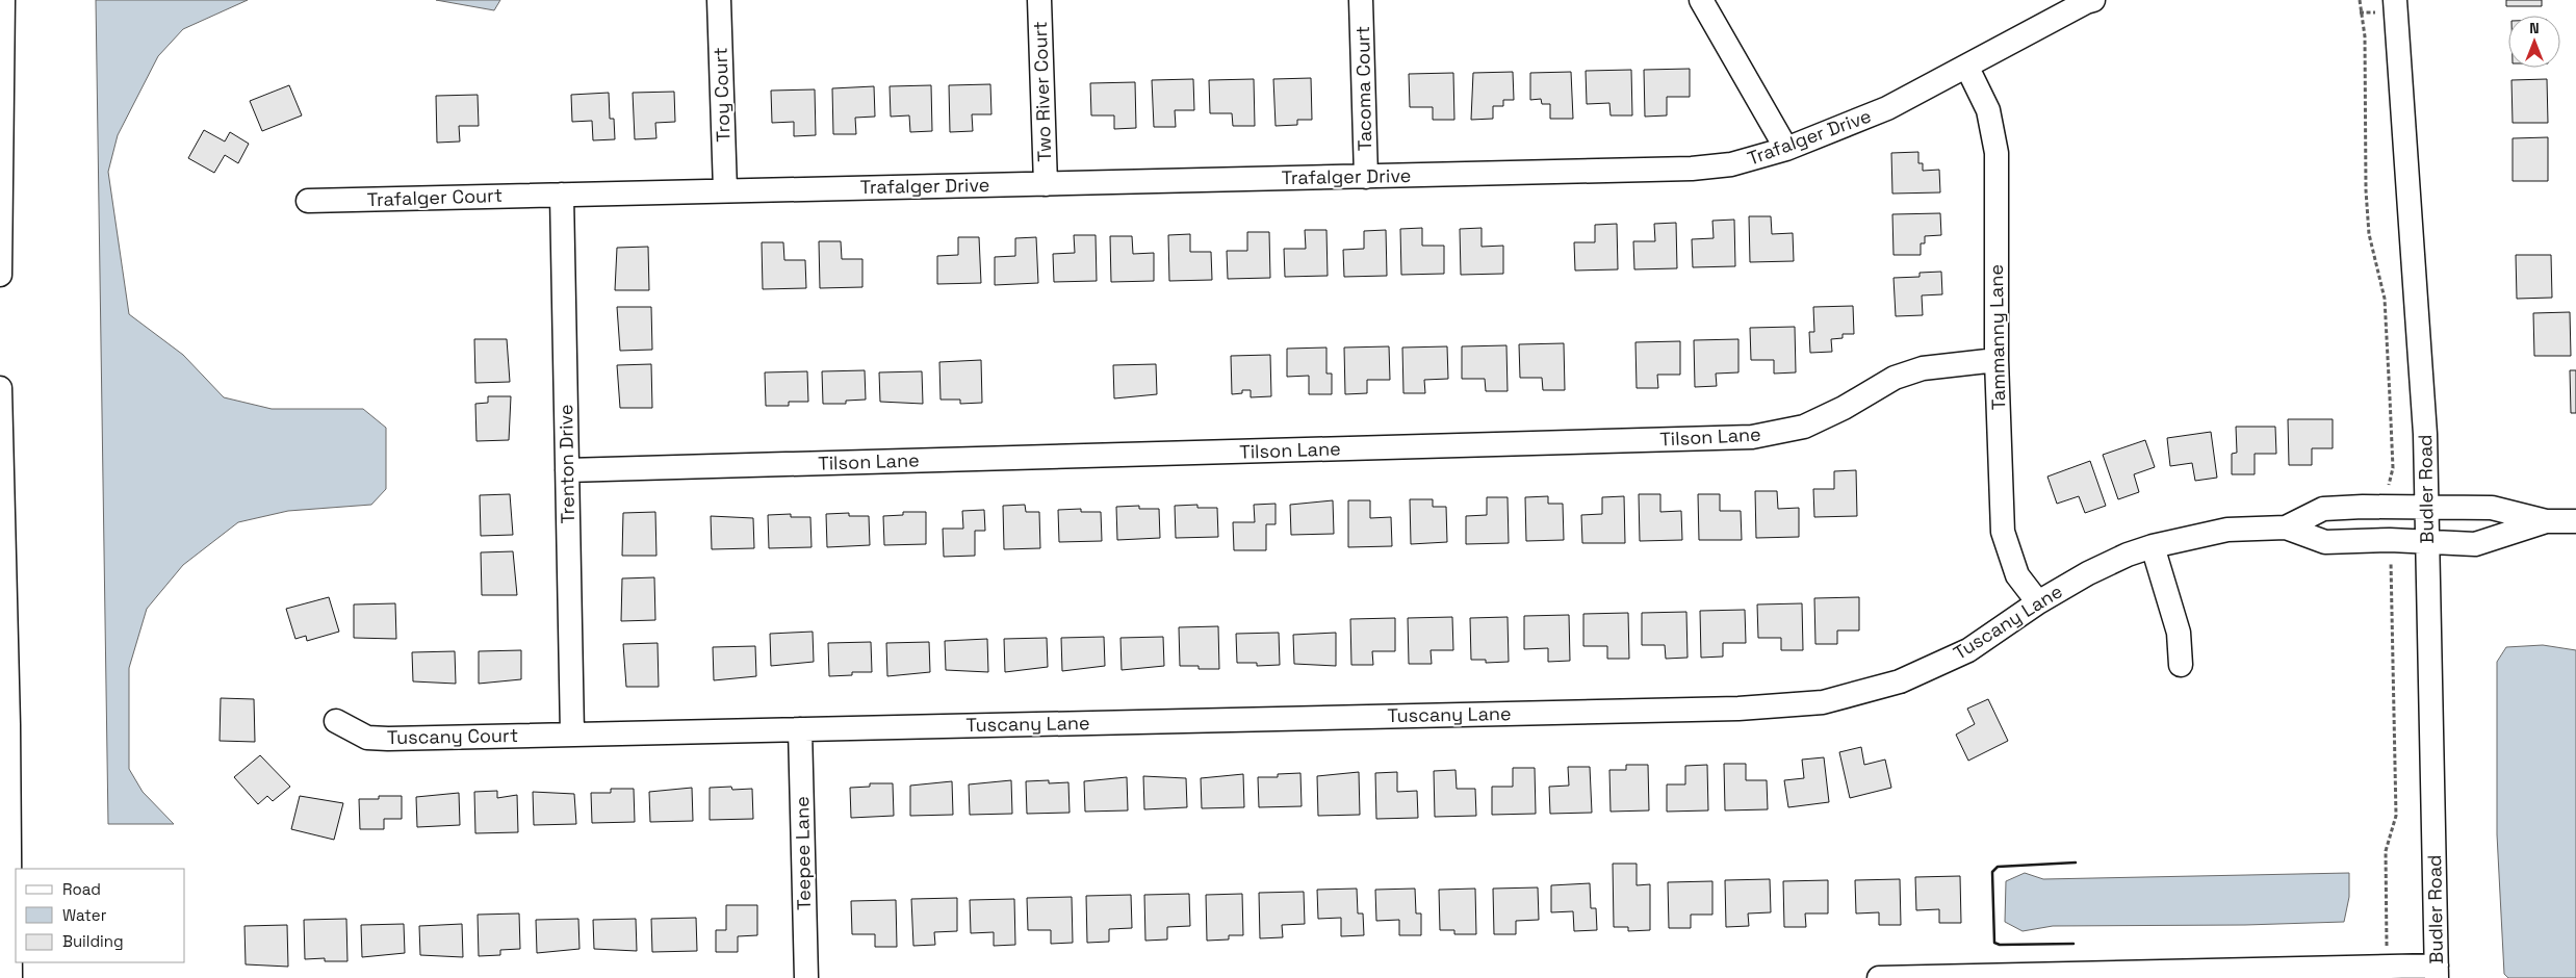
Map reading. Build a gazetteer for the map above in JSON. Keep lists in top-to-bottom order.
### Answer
{
  "streets": {
    "street": [
      "Tacoma Court",
      "Two River Court",
      "Troy Court",
      "Trafalger Drive",
      "Trafalger Court",
      "Tammanny Lane",
      "Tilson Lane",
      "Trenton Drive",
      "Budler Road",
      "Tuscany Lane",
      "Tuscany Court",
      "Teepee Lane"
    ]
  },
  "crossings": [
    ["Tacoma Court", "Trafalger Drive"],
    ["Two River Court", "Trafalger Drive"],
    ["Troy Court", "Trafalger Drive"],
    ["Trafalger Drive", "Trafalger Court"],
    ["Trafalger Drive", "Tammanny Lane"],
    ["Trafalger Drive", "Trenton Drive"],
    ["Trafalger Court", "Trenton Drive"],
    ["Tammanny Lane", "Tilson Lane"],
    ["Tammanny Lane", "Tuscany Lane"],
    ["Tilson Lane", "Trenton Drive"],
    ["Trenton Drive", "Tuscany Lane"],
    ["Trenton Drive", "Tuscany Court"],
    ["Budler Road", "Tuscany Lane"],
    ["Tuscany Lane", "Tuscany Court"],
    ["Tuscany Lane", "Teepee Lane"]
  ],
  "legend": ["Road", "Water", "Building"],
  "north": "top"
}
